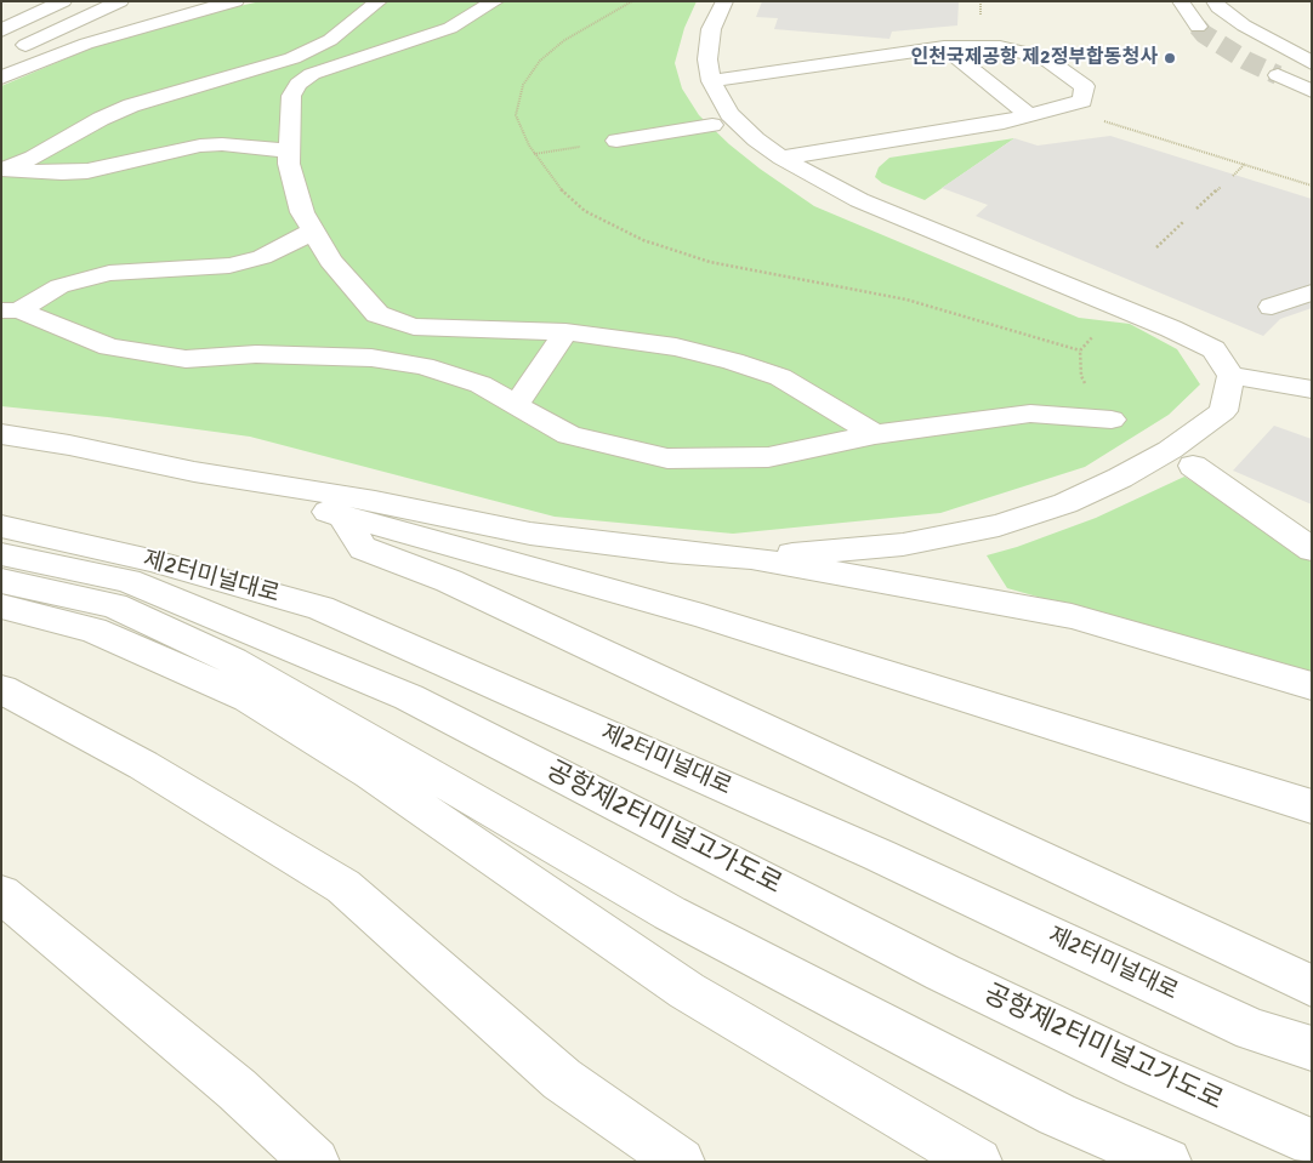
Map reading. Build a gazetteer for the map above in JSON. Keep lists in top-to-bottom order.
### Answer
{
  "streets": {
    "street": ["제2터미널대로", "공항제2터미널고가도로"]
  },
  "places": ["인천국제공항 제2정부합동청사"]
}
